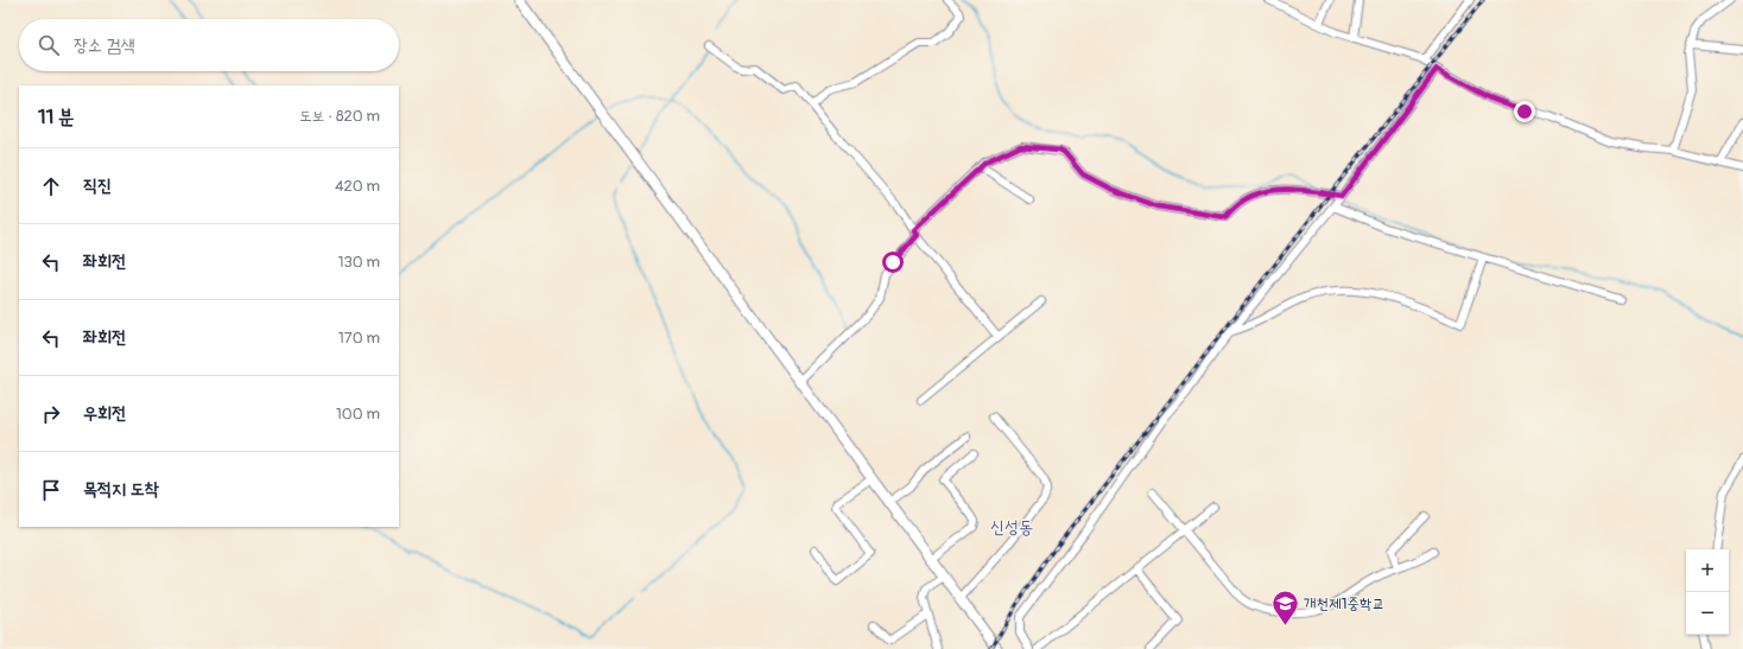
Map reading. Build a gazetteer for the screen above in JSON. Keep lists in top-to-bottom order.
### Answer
{
  "districts": ["신성동"],
  "places": {
    "school or university": ["개천제1중학교"]
  },
  "page": {
    "search": "장소 검색",
    "heading": ["11 분", "도보 · 820 m"],
    "list": [
      ["직진", "420 m"],
      ["좌회전", "130 m"],
      ["좌회전", "170 m"],
      ["우회전", "100 m"],
      "목적지 도착"
    ],
    "map_buttons": ["+", "−"]
  }
}
